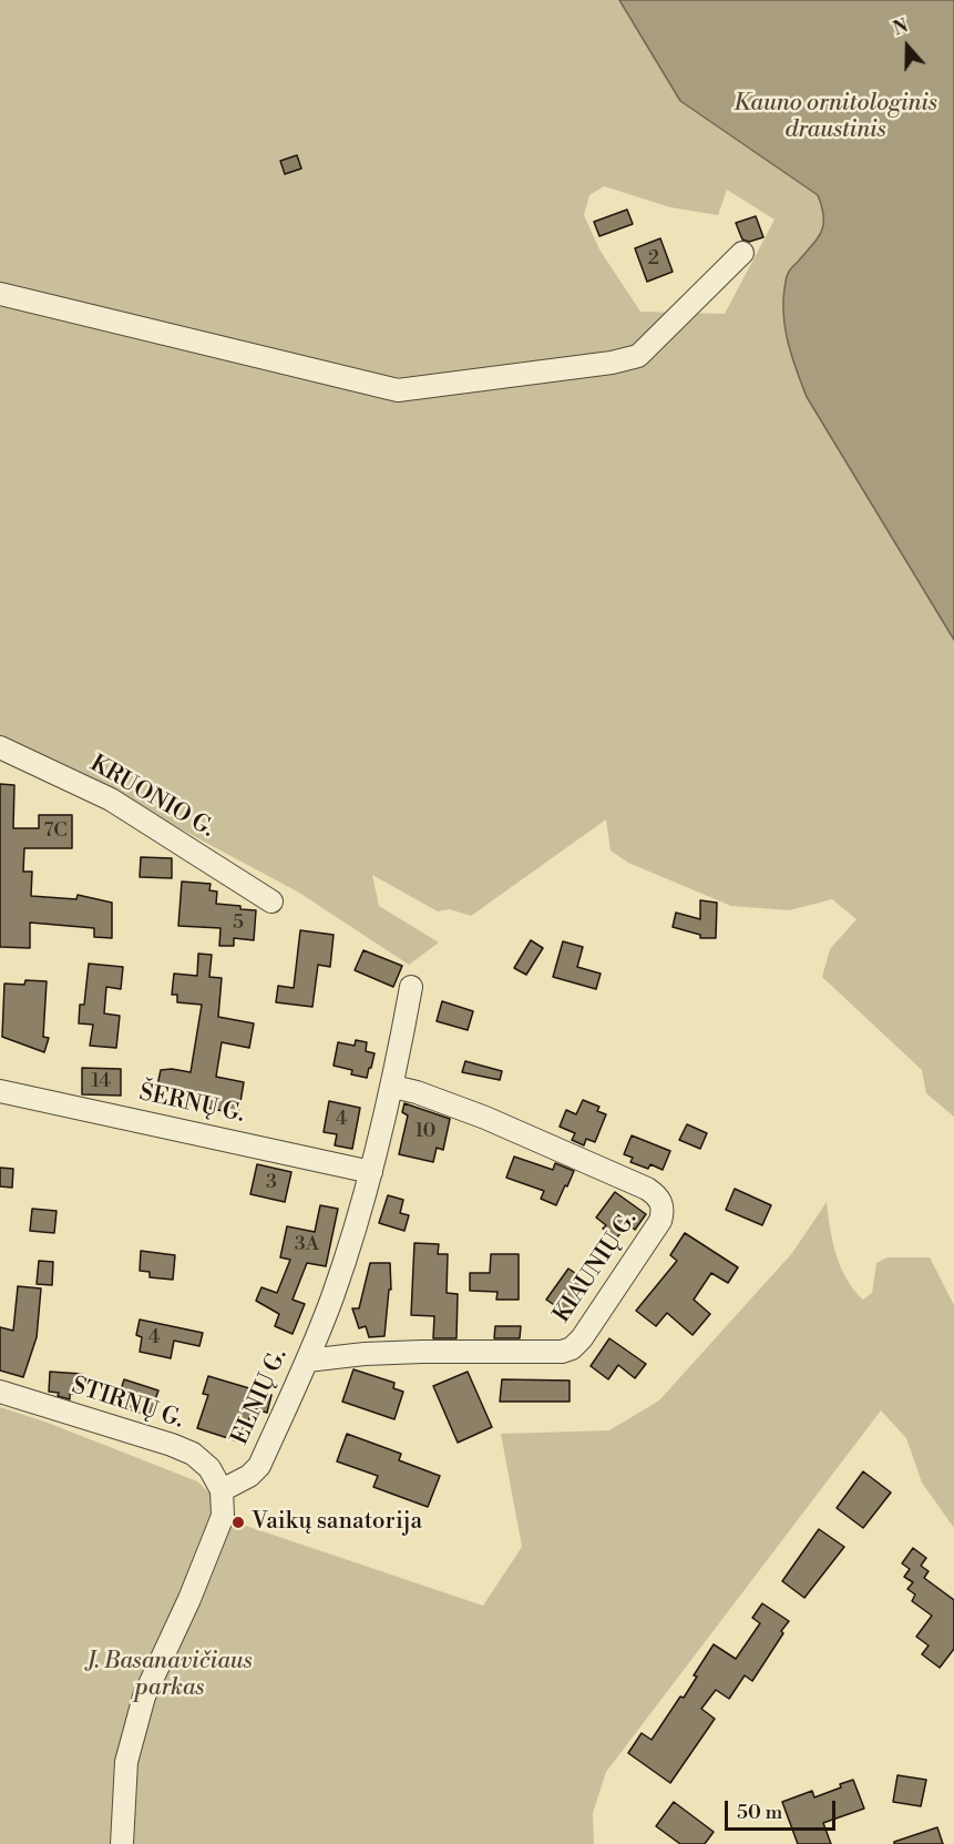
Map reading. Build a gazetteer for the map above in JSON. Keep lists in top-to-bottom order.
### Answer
{
  "streets": {
    "street": [
      "KRUONIO G.",
      "ŠERNŲ G.",
      "KIAUNIŲ G.",
      "ELNIŲ G.",
      "STIRNŲ G."
    ]
  },
  "crossings": [
    ["ŠERNŲ G.", "ELNIŲ G."],
    ["KIAUNIŲ G.", "ELNIŲ G."],
    ["ELNIŲ G.", "STIRNŲ G."]
  ],
  "parks": ["Kauno ornitologinis draustinis", "J. Basanavičiaus parkas"],
  "places": ["Vaikų sanatorija"],
  "house_numbers": [
    "2",
    "7C",
    "5",
    "14",
    "4",
    "10",
    "3",
    "3A",
    "4"
  ],
  "scale_bar": "50 m",
  "north": "top"
}
